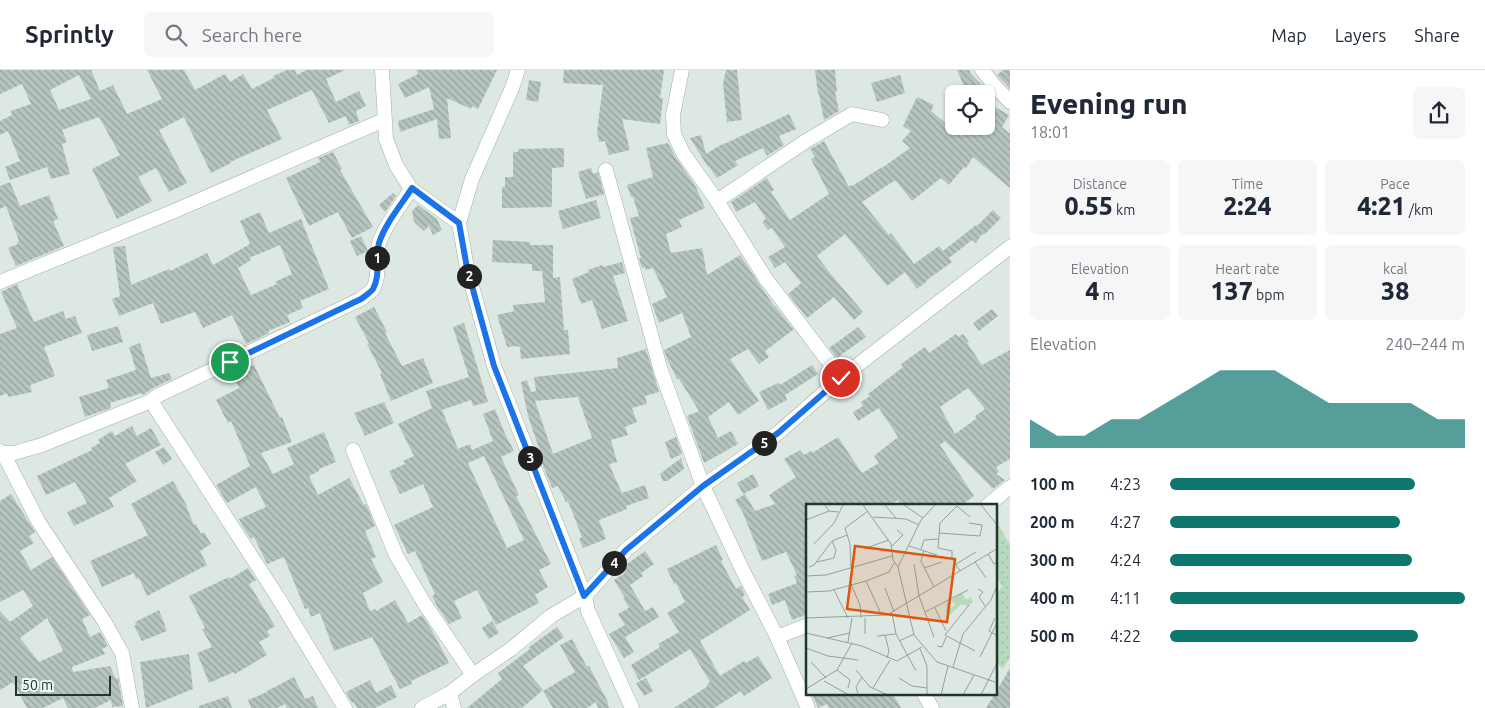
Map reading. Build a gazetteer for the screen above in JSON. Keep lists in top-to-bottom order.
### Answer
{
  "scale_bar": "50 m",
  "page": {
    "header": "Sprintly",
    "search": "Search here",
    "nav": ["Map", "Layers", "Share"],
    "heading": ["Evening run", "18:01"],
    "stats": [
      ["Distance", "0.55 km"],
      ["Time", "2:24"],
      ["Pace", "4:21 /km"],
      ["Elevation", "4 m"],
      ["Heart rate", "137 bpm"],
      ["kcal", "38"]
    ],
    "pins": [
      "1",
      "2",
      "5",
      "3",
      "4"
    ],
    "chart": ["Elevation", "240–244 m"],
    "list": [
      {
        "name": "100 m",
        "note": "4:23"
      },
      {
        "name": "200 m",
        "note": "4:27"
      },
      {
        "name": "300 m",
        "note": "4:24"
      },
      {
        "name": "400 m",
        "note": "4:11"
      },
      {
        "name": "500 m",
        "note": "4:22"
      }
    ],
    "scale": "50 m"
  }
}
